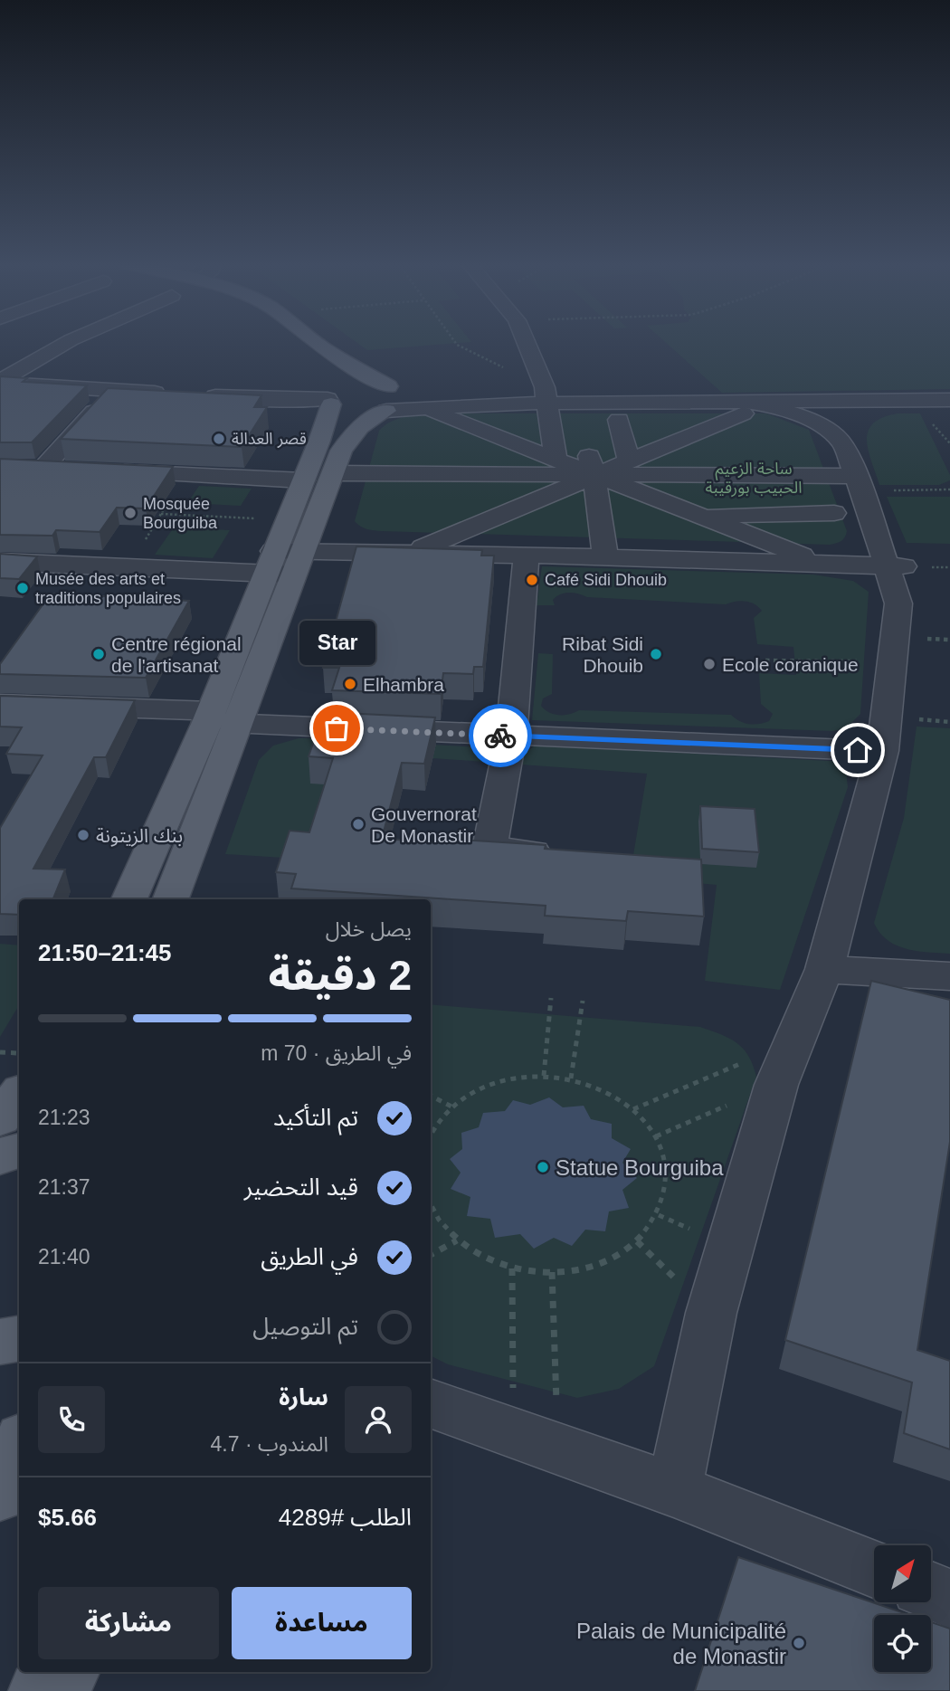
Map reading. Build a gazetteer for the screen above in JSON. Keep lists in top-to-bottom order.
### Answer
{
  "parks": ["ساحة الزعيم الحبيب بورقيبة"],
  "places": [
    "قصر العدالة",
    "Mosquée Bourguiba",
    "Café Sidi Dhouib",
    "Musée des arts et traditions populaires",
    "Centre régional de l'artisanat",
    "Ribat Sidi Dhouib",
    "Ecole coranique",
    "Elhambra",
    "Star",
    "Gouvernorat De Monastir",
    "بنك الزيتونة",
    "Statue Bourguiba",
    "Palais de Municipalité de Monastir"
  ],
  "north": "top right",
  "page": {
    "bubble": "Star",
    "heading": ["2 دقيقة", "يصل خلال", "21:45–21:50"],
    "panel": [
      "سارة",
      "المندوب · 4.7",
      "الطلب #4289",
      "$5.66"
    ],
    "bar": "في الطريق · 70 m",
    "list": [
      ["تم التأكيد", "21:23"],
      ["قيد التحضير", "21:37"],
      ["في الطريق", "21:40"],
      "تم التوصيل"
    ],
    "buttons": ["مساعدة", "مشاركة"]
  }
}
